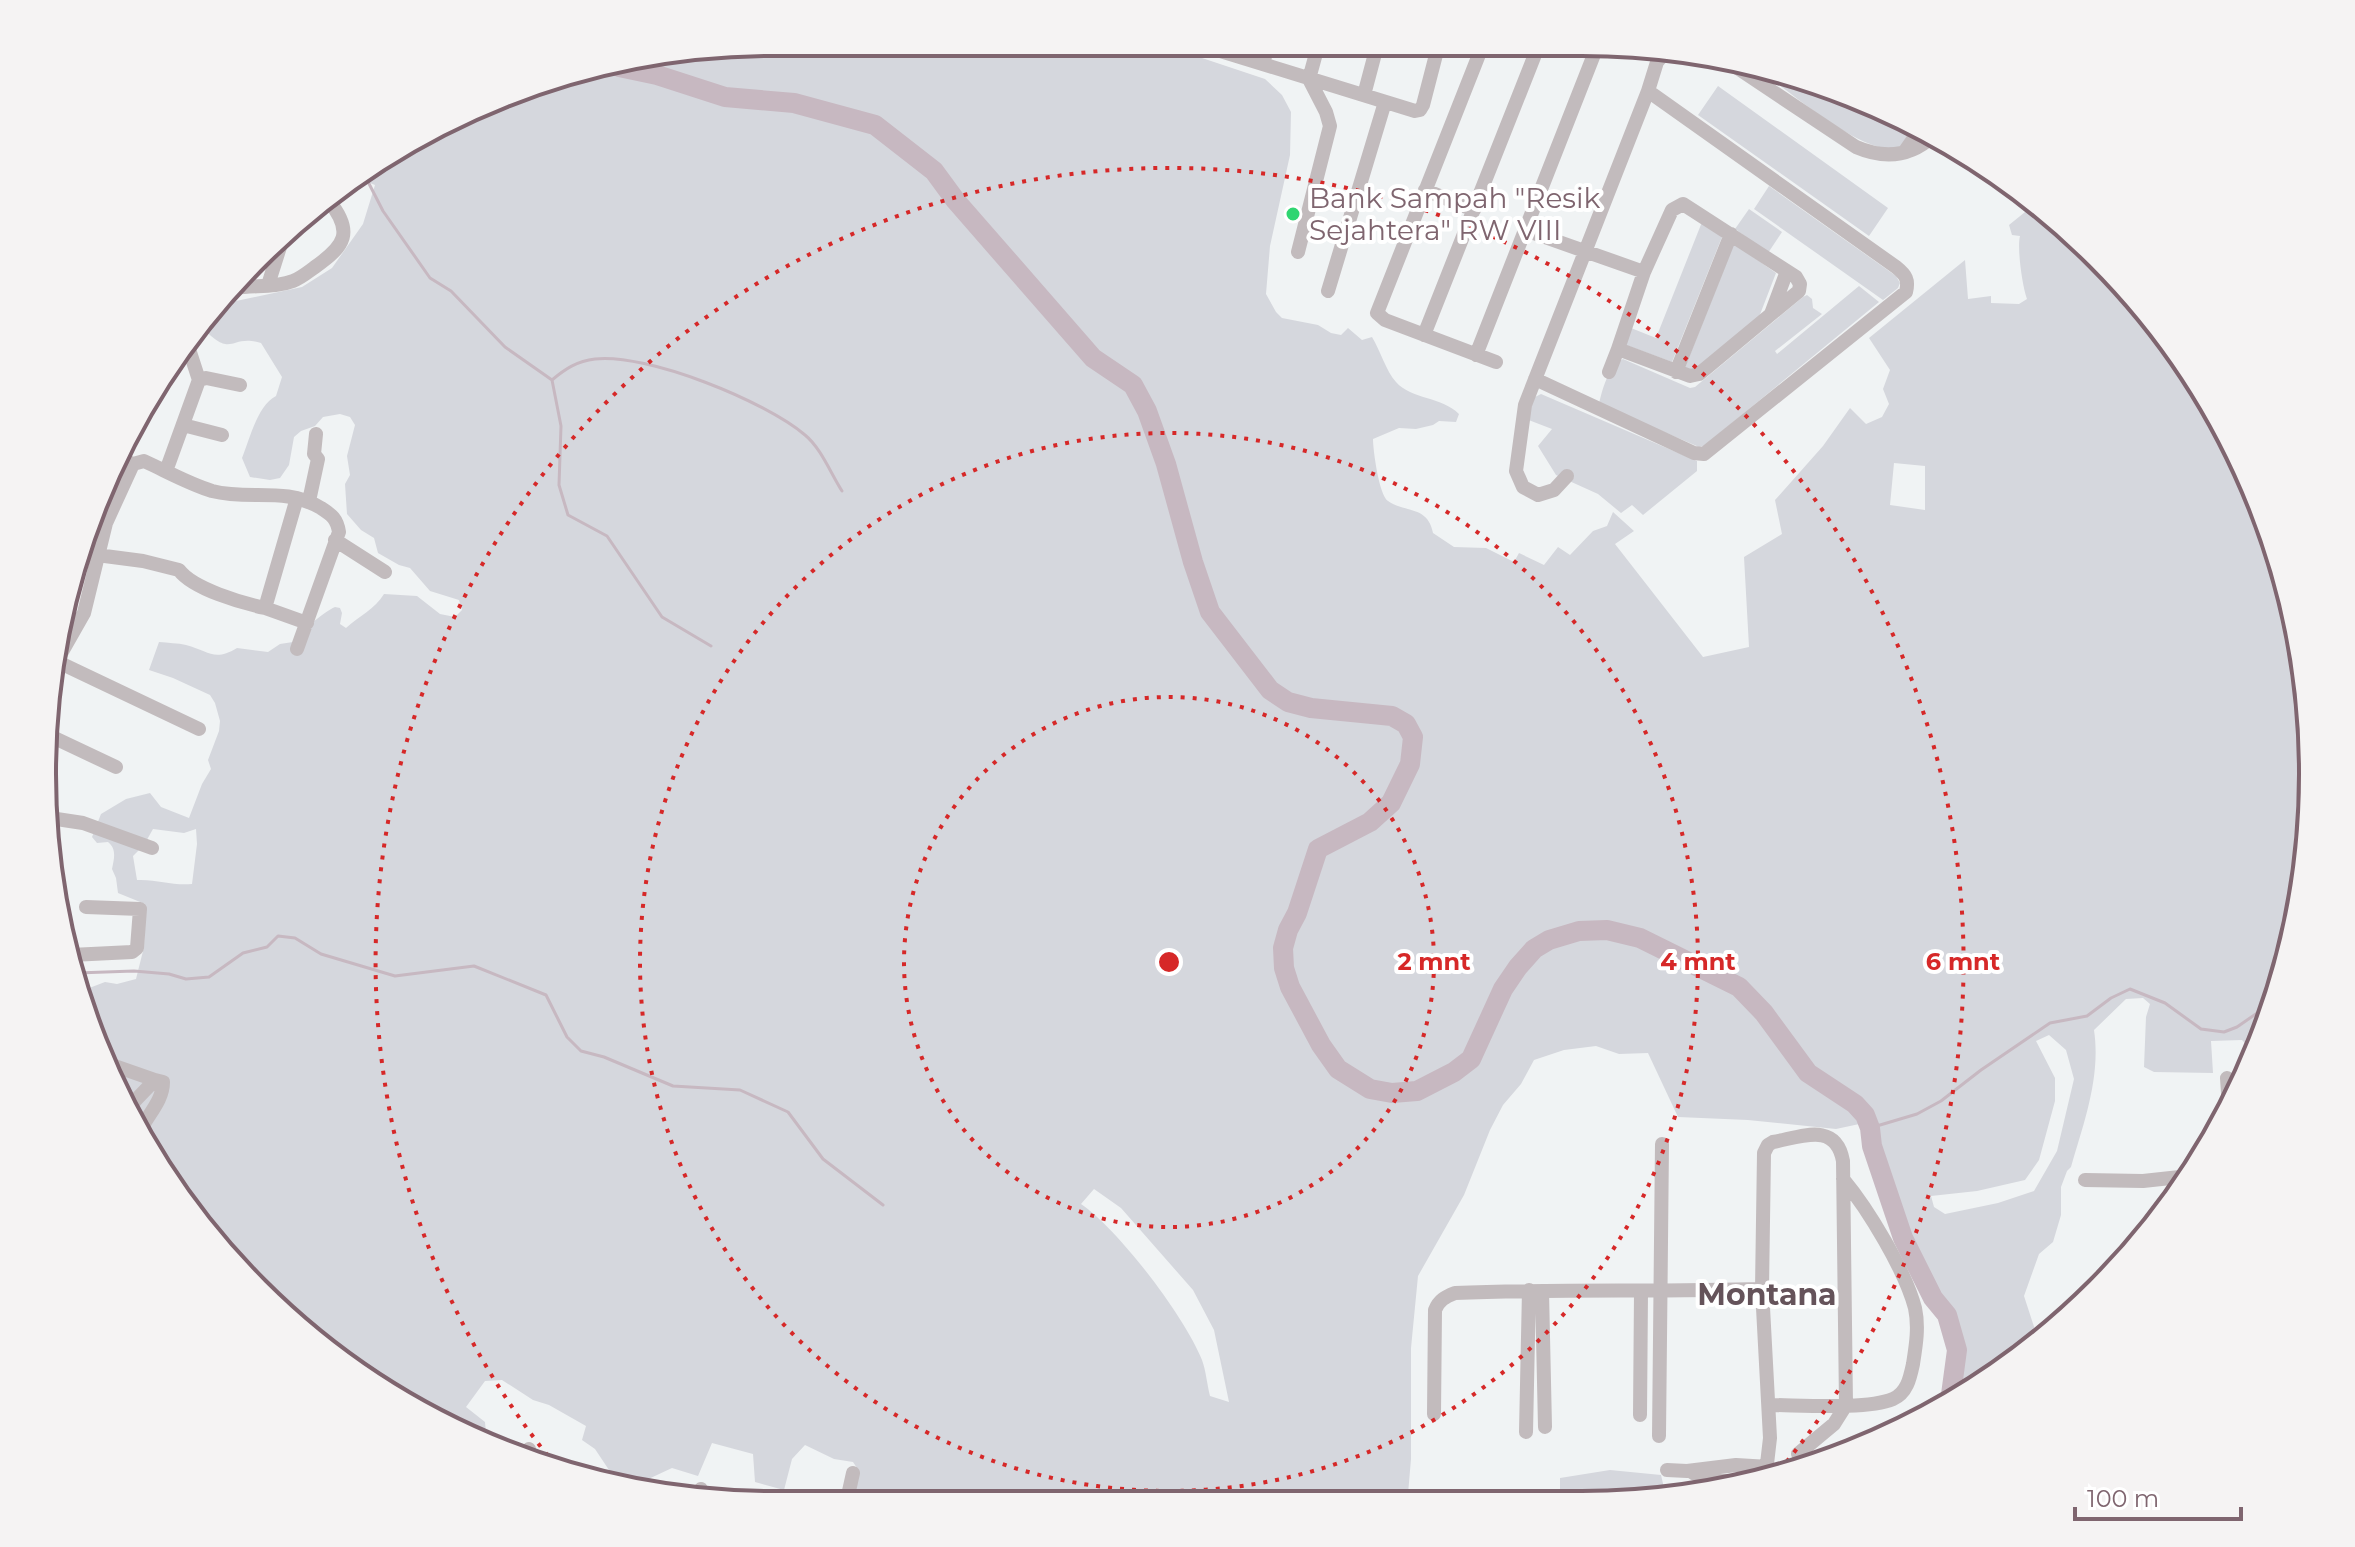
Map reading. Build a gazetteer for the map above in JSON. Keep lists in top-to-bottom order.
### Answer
{
  "districts": ["Montana"],
  "places": ["Bank Sampah \"Resik Sejahtera\" RW VIII"],
  "scale_bar": "100 m",
  "rings": ["2 mnt", "4 mnt", "6 mnt"]
}
